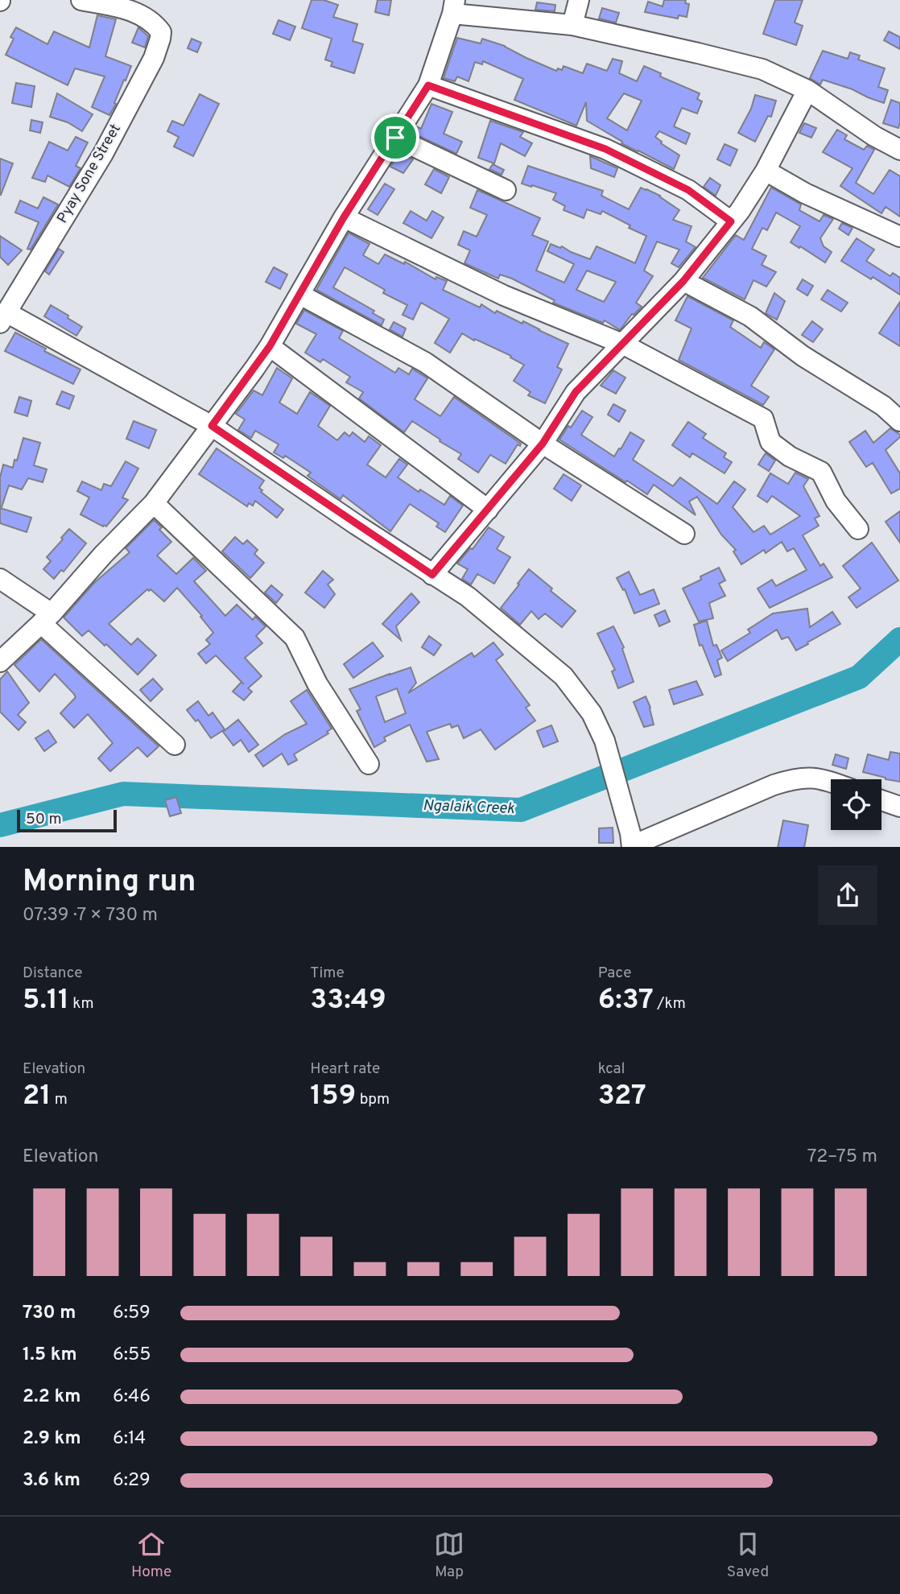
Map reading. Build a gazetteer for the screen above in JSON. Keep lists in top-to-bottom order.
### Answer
{
  "streets": {
    "street": ["Pyay Sone Street"]
  },
  "water": ["Ngalaik Creek"],
  "scale_bar": "50 m",
  "page": {
    "scale": "50 m",
    "heading": ["Morning run", "07:39 · 7 × 730 m"],
    "stats": [
      ["Distance", "5.11 km"],
      ["Time", "33:49"],
      ["Pace", "6:37 /km"],
      ["Elevation", "21 m"],
      ["Heart rate", "159 bpm"],
      ["kcal", "327"]
    ],
    "chart": ["Elevation", "72–75 m"],
    "list": [
      {
        "name": "730 m",
        "note": "6:59"
      },
      {
        "name": "1.5 km",
        "note": "6:55"
      },
      {
        "name": "2.2 km",
        "note": "6:46"
      },
      {
        "name": "2.9 km",
        "note": "6:14"
      },
      {
        "name": "3.6 km",
        "note": "6:29"
      }
    ],
    "tabs": ["Home", "Map", "Saved"]
  }
}
